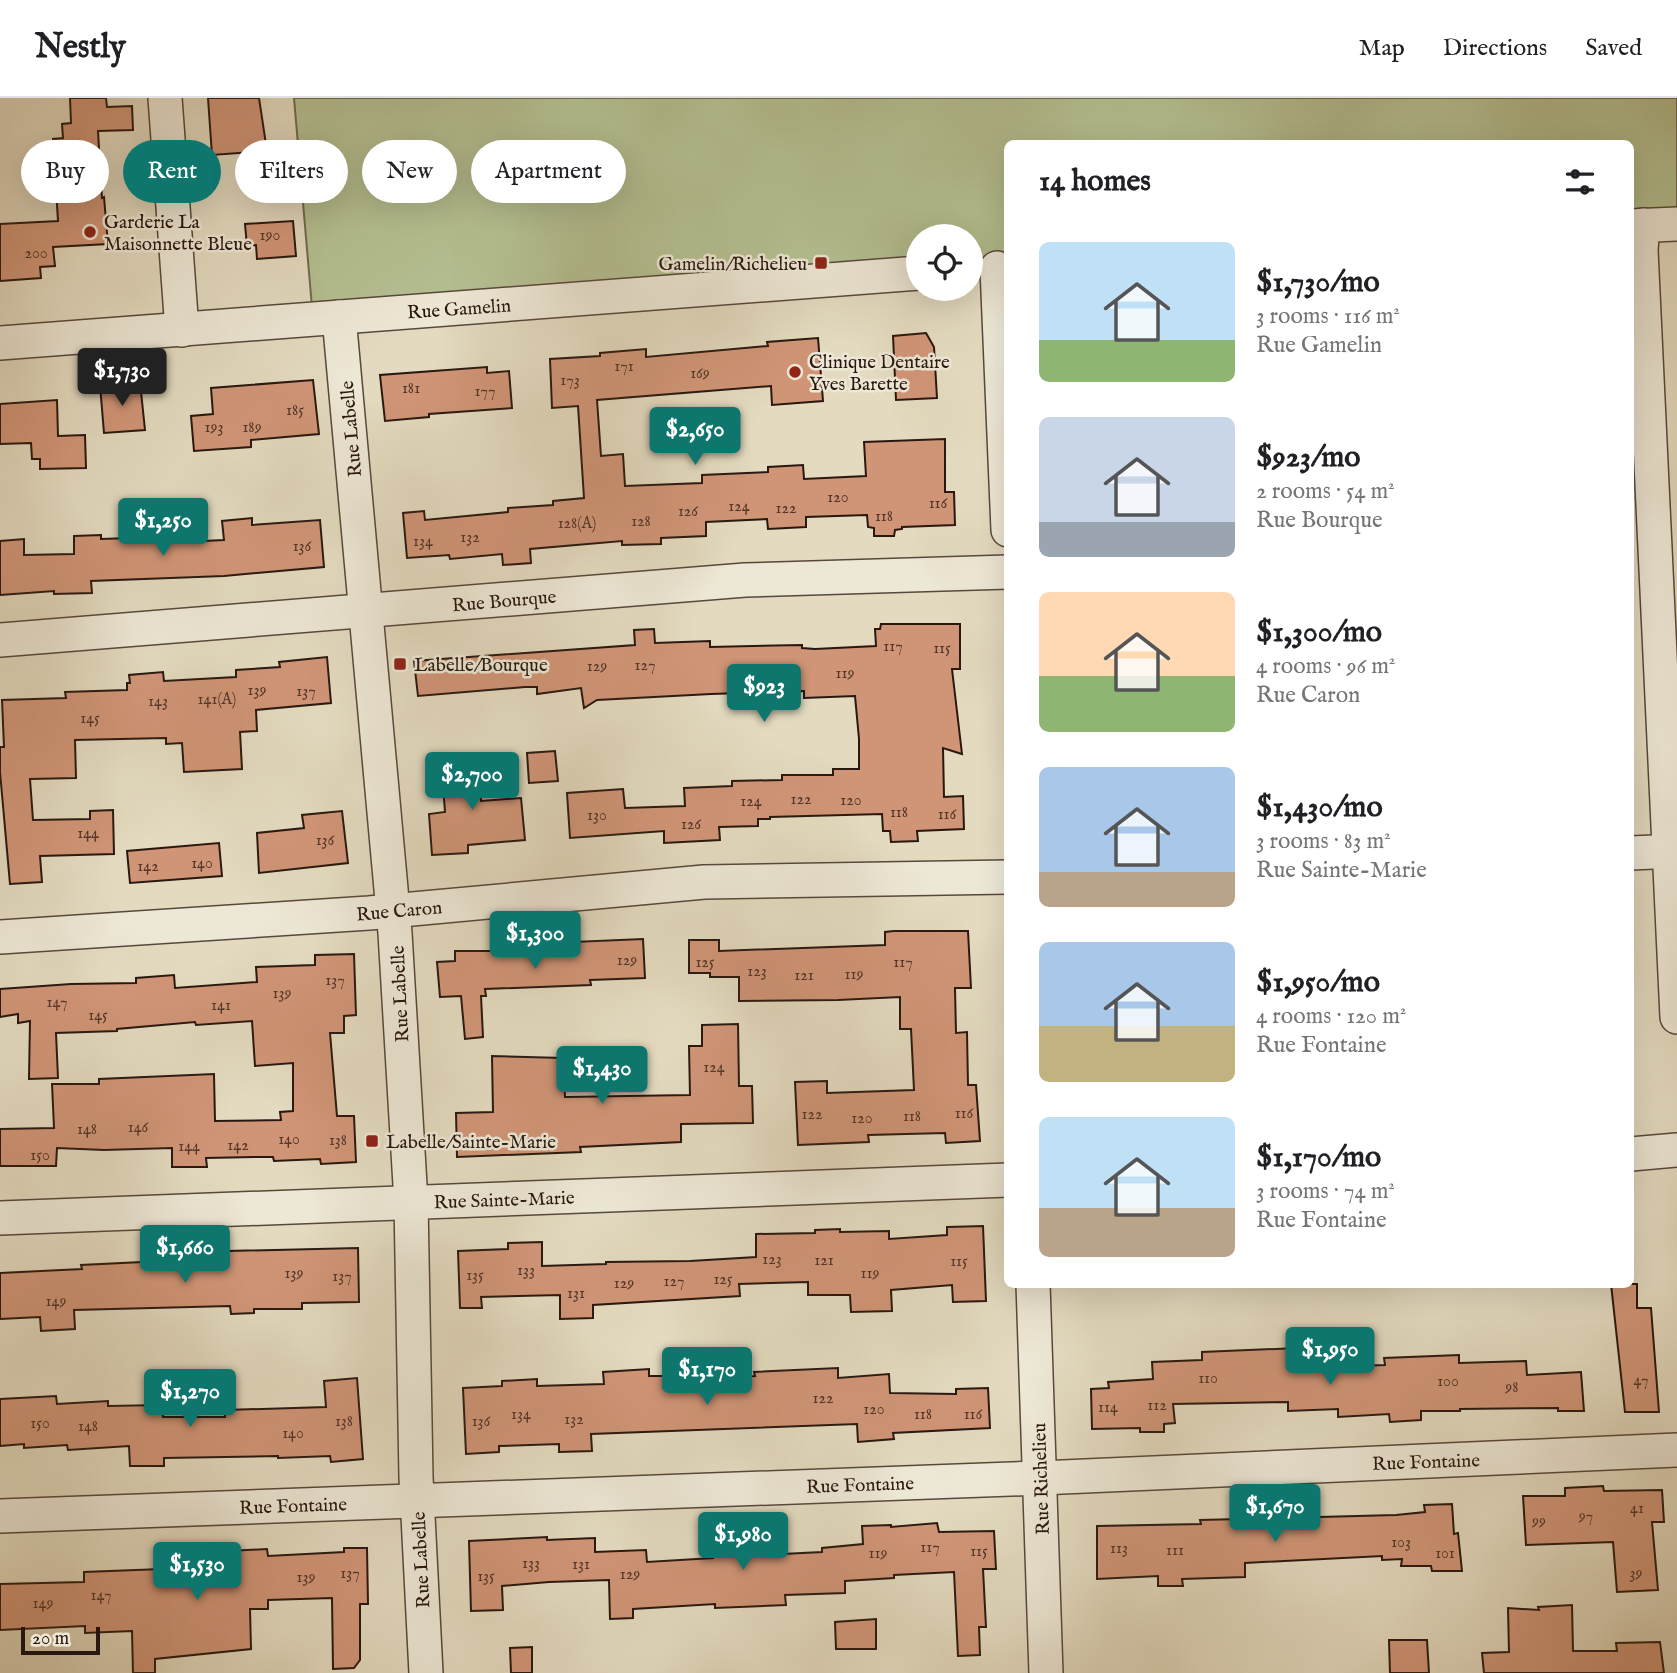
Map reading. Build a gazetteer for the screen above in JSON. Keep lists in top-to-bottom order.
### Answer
{
  "streets": {
    "street": [
      "Rue Gamelin",
      "Rue Labelle",
      "Rue Bourque",
      "Rue Caron",
      "Rue Sainte-Marie",
      "Rue Fontaine",
      "Rue Richelieu"
    ]
  },
  "crossings": [
    ["Rue Gamelin", "Rue Labelle"],
    ["Rue Labelle", "Rue Bourque"],
    ["Rue Labelle", "Rue Caron"],
    ["Rue Labelle", "Rue Sainte-Marie"],
    ["Rue Labelle", "Rue Fontaine"],
    ["Rue Fontaine", "Rue Richelieu"]
  ],
  "places": {
    "other": ["Garderie La Maisonnette Bleue", "Clinique Dentaire Yves Barette"],
    "transit": ["Gamelin/Richelieu", "Labelle/Bourque", "Labelle/Sainte-Marie"]
  },
  "house_numbers": [
    "190",
    "200",
    "171",
    "169",
    "173",
    "181",
    "177",
    "185",
    "193",
    "189",
    "120",
    "116",
    "124",
    "122",
    "126",
    "118",
    "128",
    "128(A)",
    "132",
    "134",
    "136",
    "117",
    "115",
    "127",
    "129",
    "119",
    "139",
    "137",
    "141(A)",
    "143",
    "145",
    "122",
    "120",
    "124",
    "118",
    "116",
    "130",
    "126",
    "144",
    "136",
    "140",
    "142",
    "129",
    "125",
    "117",
    "123",
    "119",
    "121",
    "137",
    "139",
    "147",
    "141",
    "145",
    "124",
    "116",
    "122",
    "118",
    "120",
    "146",
    "148",
    "140",
    "138",
    "142",
    "144",
    "150",
    "123",
    "121",
    "115",
    "133",
    "139",
    "119",
    "135",
    "137",
    "125",
    "127",
    "129",
    "131",
    "149",
    "110",
    "47",
    "100",
    "98",
    "122",
    "112",
    "114",
    "120",
    "134",
    "118",
    "116",
    "132",
    "138",
    "136",
    "150",
    "148",
    "140",
    "41",
    "97",
    "99",
    "103",
    "117",
    "113",
    "111",
    "115",
    "119",
    "101",
    "133",
    "131",
    "137",
    "39",
    "129",
    "135",
    "139",
    "147",
    "149"
  ],
  "scale_bar": "20 m",
  "page": {
    "header": "Nestly",
    "nav": ["Map", "Directions", "Saved"],
    "chip": [
      "Buy",
      "Rent",
      "Filters",
      "New",
      "Apartment"
    ],
    "heading": "14 homes",
    "list": [
      {
        "name": "$1,730/mo",
        "note": "3 rooms · 116 m² · Rue Gamelin"
      },
      {
        "name": "$923/mo",
        "note": "2 rooms · 54 m² · Rue Bourque"
      },
      {
        "name": "$1,300/mo",
        "note": "4 rooms · 96 m² · Rue Caron"
      },
      {
        "name": "$1,430/mo",
        "note": "3 rooms · 83 m² · Rue Sainte-Marie"
      },
      {
        "name": "$1,950/mo",
        "note": "4 rooms · 120 m² · Rue Fontaine"
      },
      {
        "name": "$1,170/mo",
        "note": "3 rooms · 74 m² · Rue Fontaine"
      }
    ],
    "price": [
      "$1,730",
      "$2,650",
      "$1,250",
      "$923",
      "$2,700",
      "$1,300",
      "$1,430",
      "$1,660",
      "$1,950",
      "$1,170",
      "$1,270",
      "$1,670",
      "$1,980",
      "$1,530"
    ],
    "scale": "20 m"
  }
}
